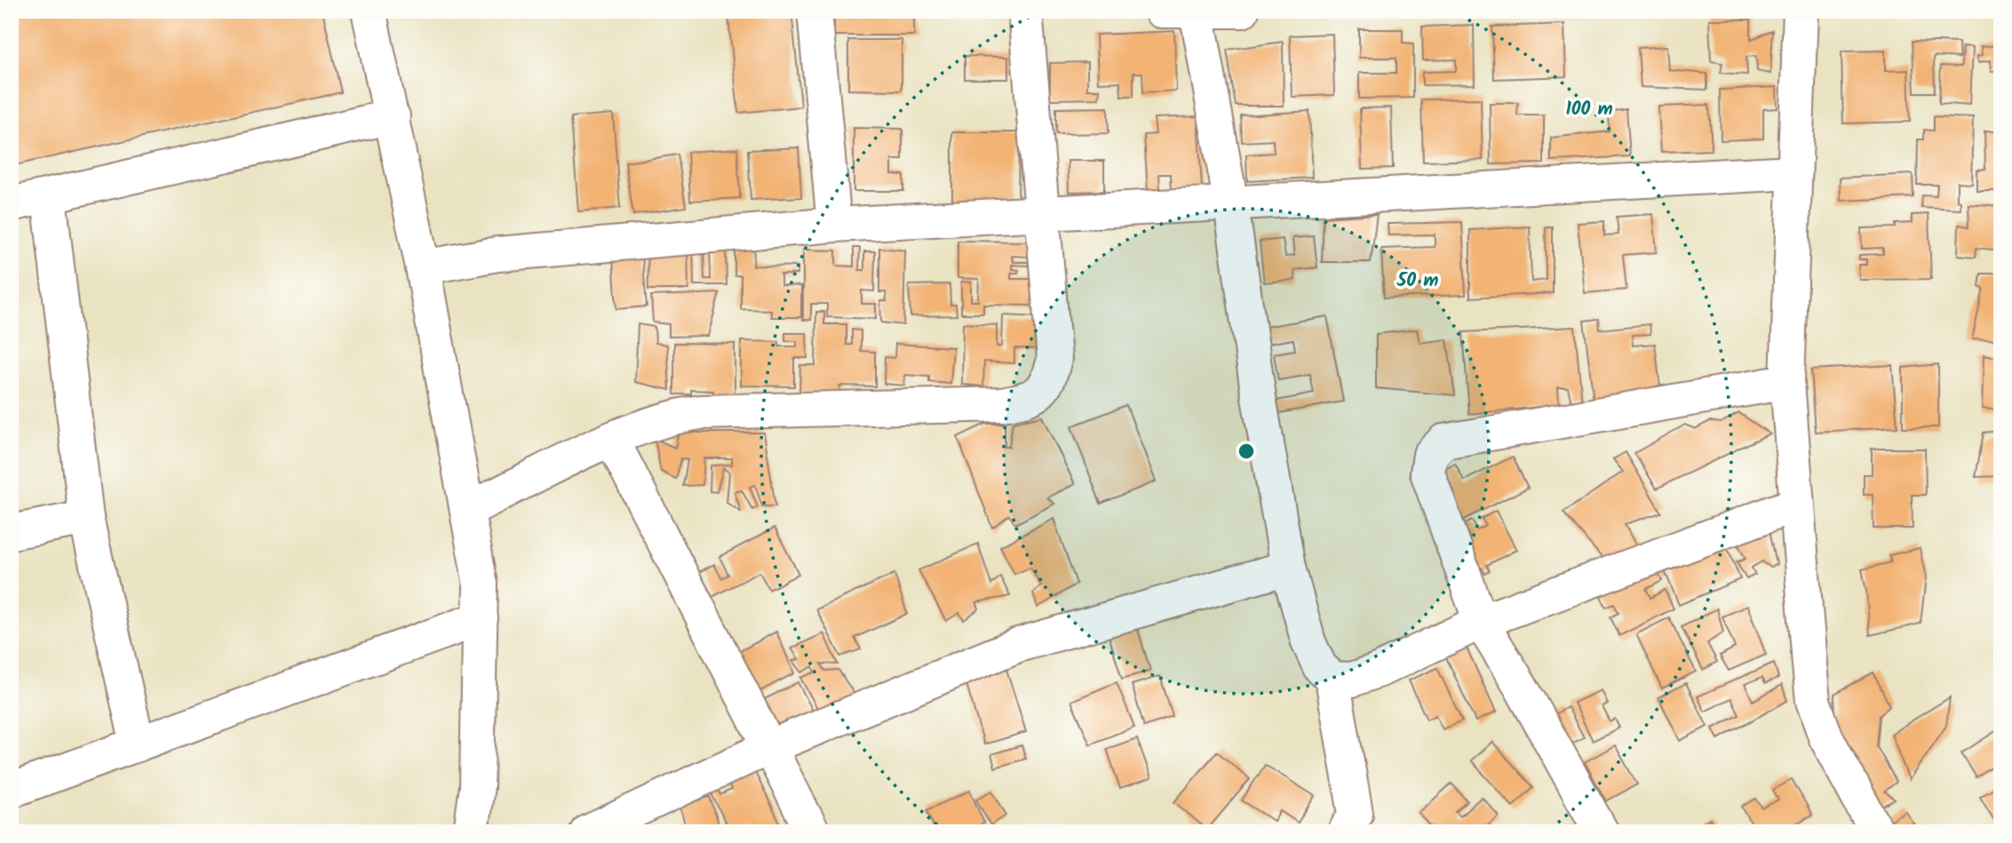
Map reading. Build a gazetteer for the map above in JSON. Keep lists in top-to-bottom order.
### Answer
{
  "rings": ["100 m", "50 m"]
}
